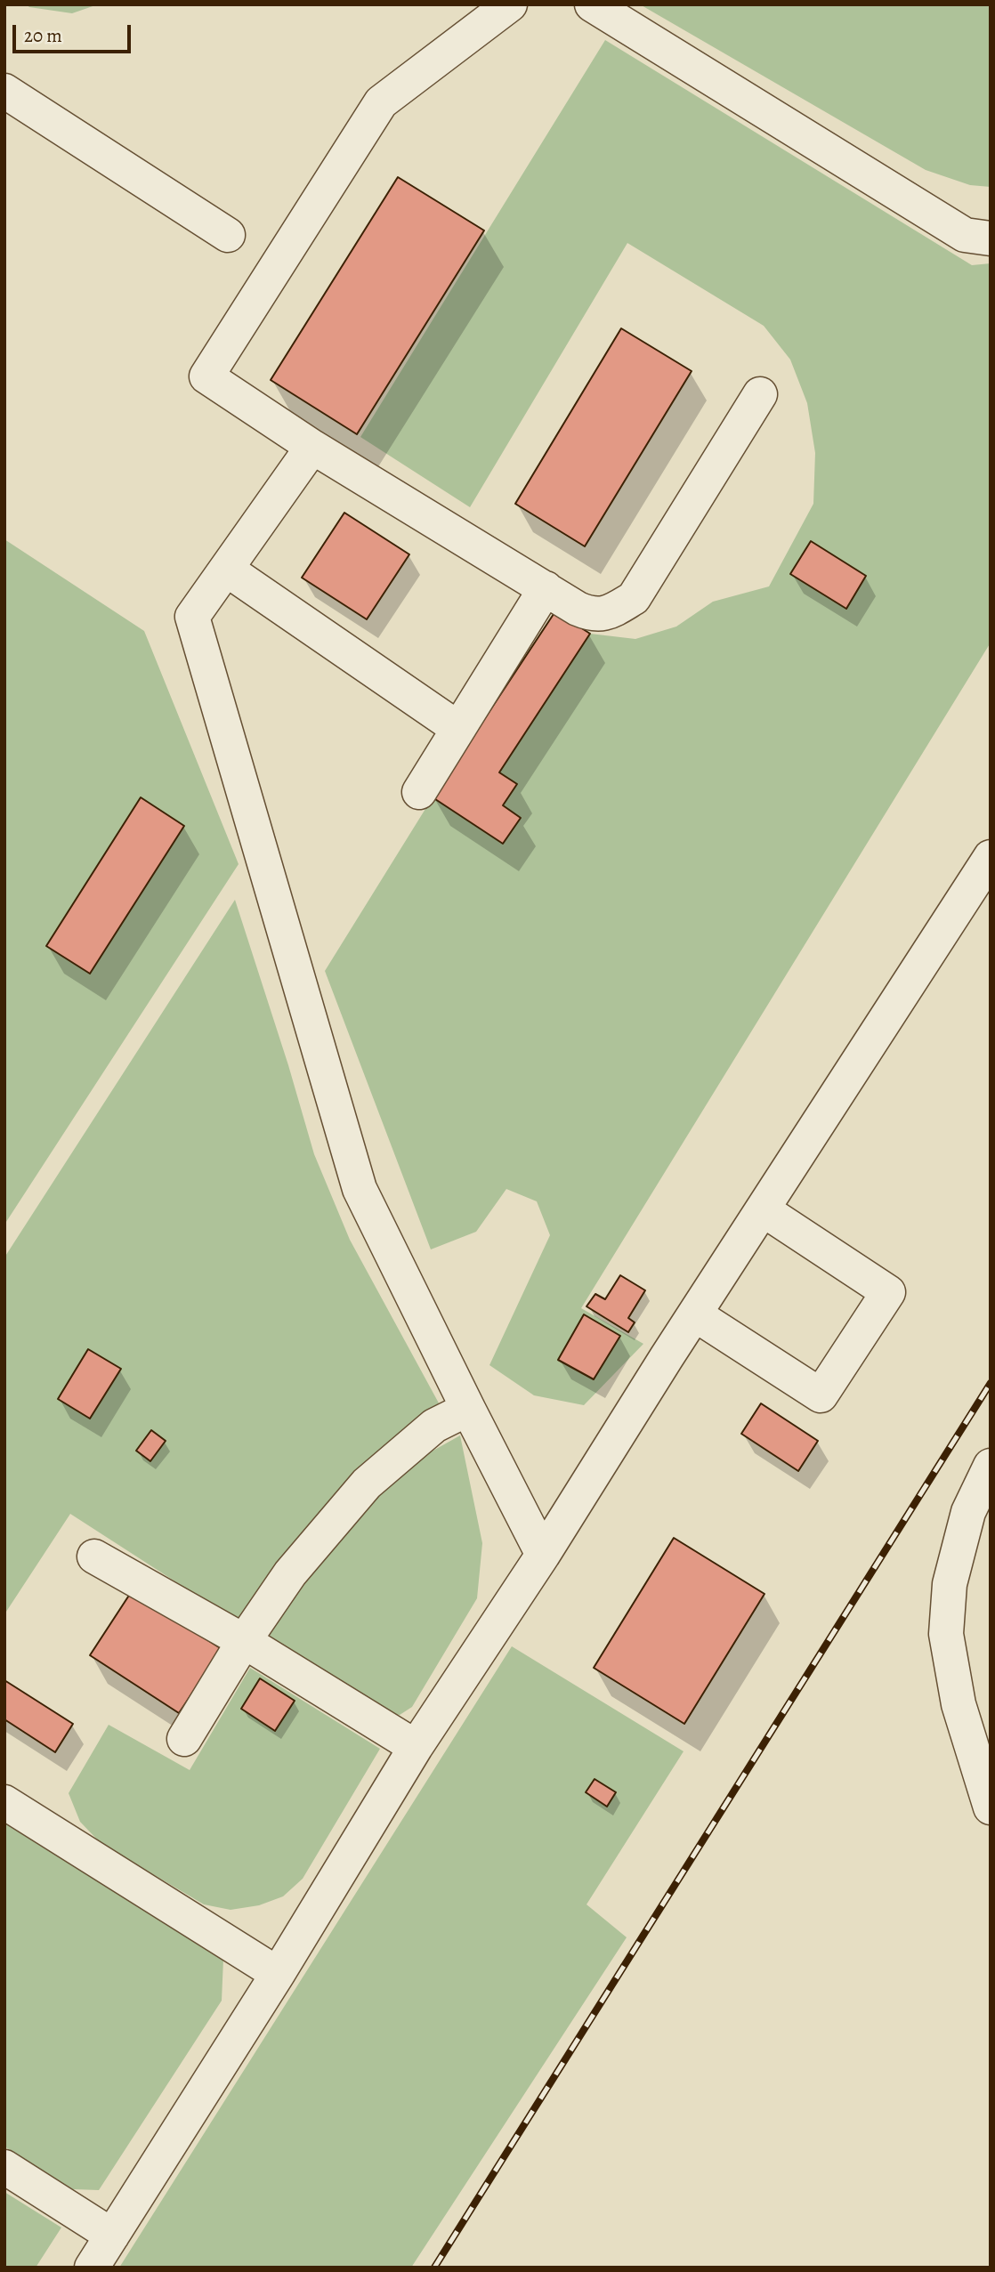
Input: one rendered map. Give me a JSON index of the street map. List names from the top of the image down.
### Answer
{
  "scale_bar": "20 m"
}
